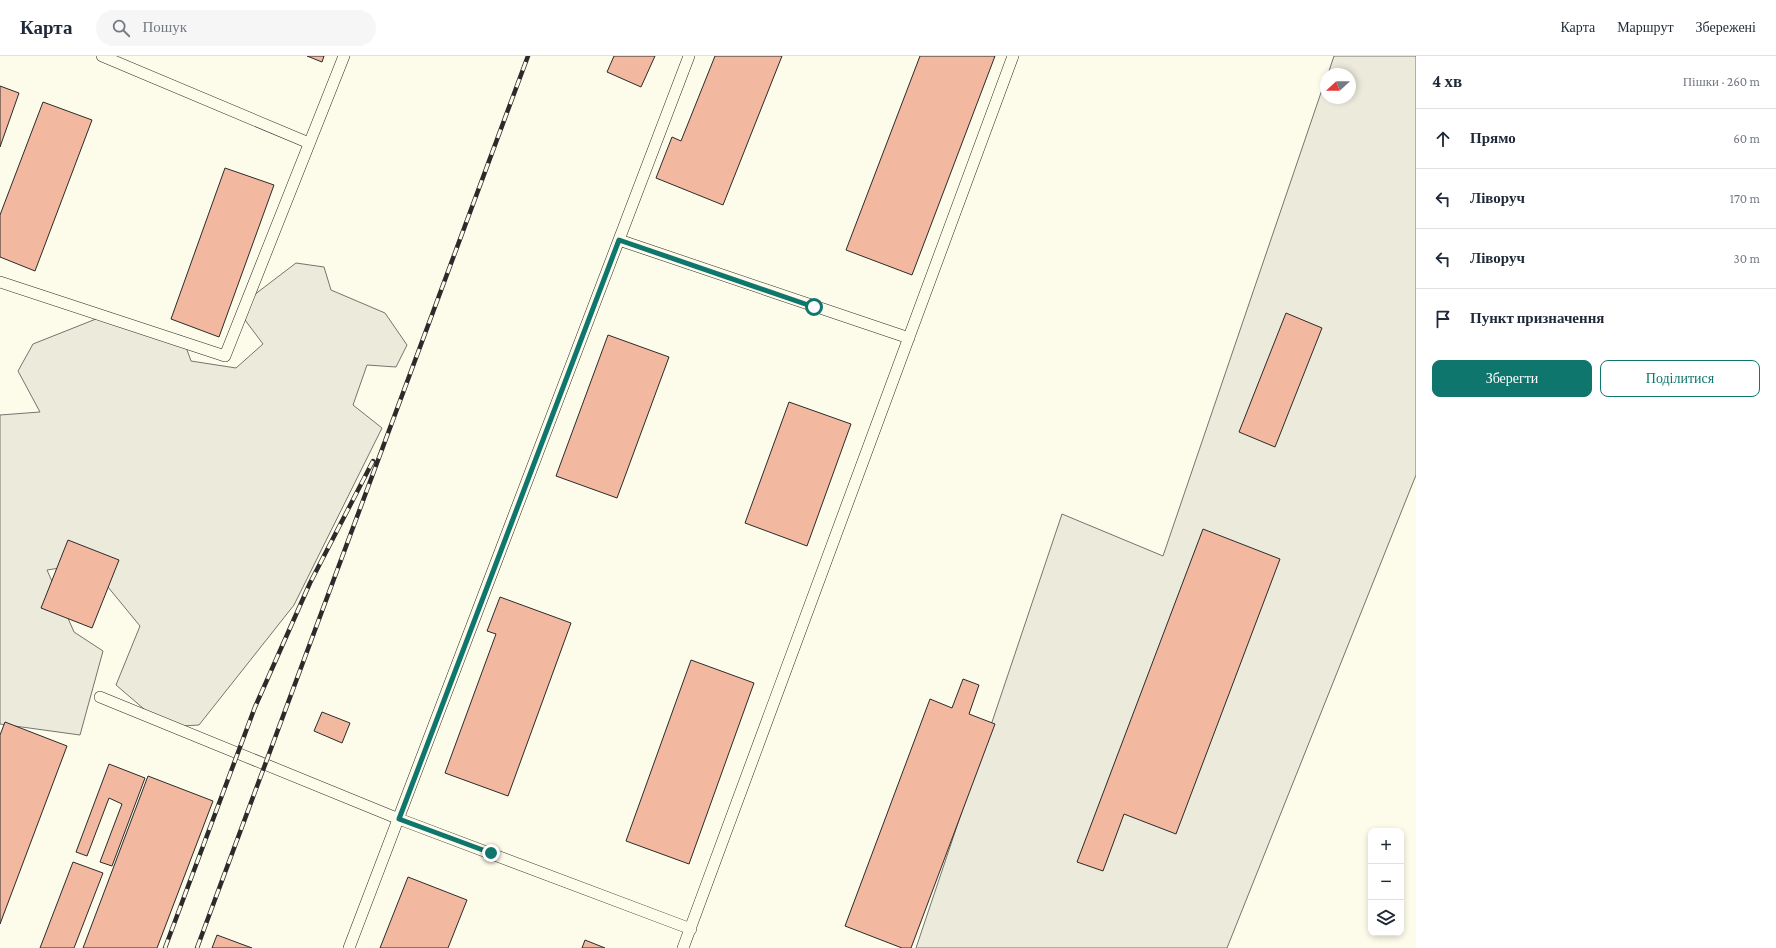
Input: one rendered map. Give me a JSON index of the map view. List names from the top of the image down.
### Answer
{
  "north": "left",
  "page": {
    "header": "Карта",
    "search": "Пошук",
    "nav": ["Карта", "Маршрут", "Збережені"],
    "heading": ["4 хв", "Пішки · 260 m"],
    "list": [
      ["Прямо", "60 m"],
      ["Ліворуч", "170 m"],
      ["Ліворуч", "30 m"],
      "Пункт призначення"
    ],
    "buttons": ["Зберегти", "Поділитися"],
    "map_buttons": ["+", "−"]
  }
}
